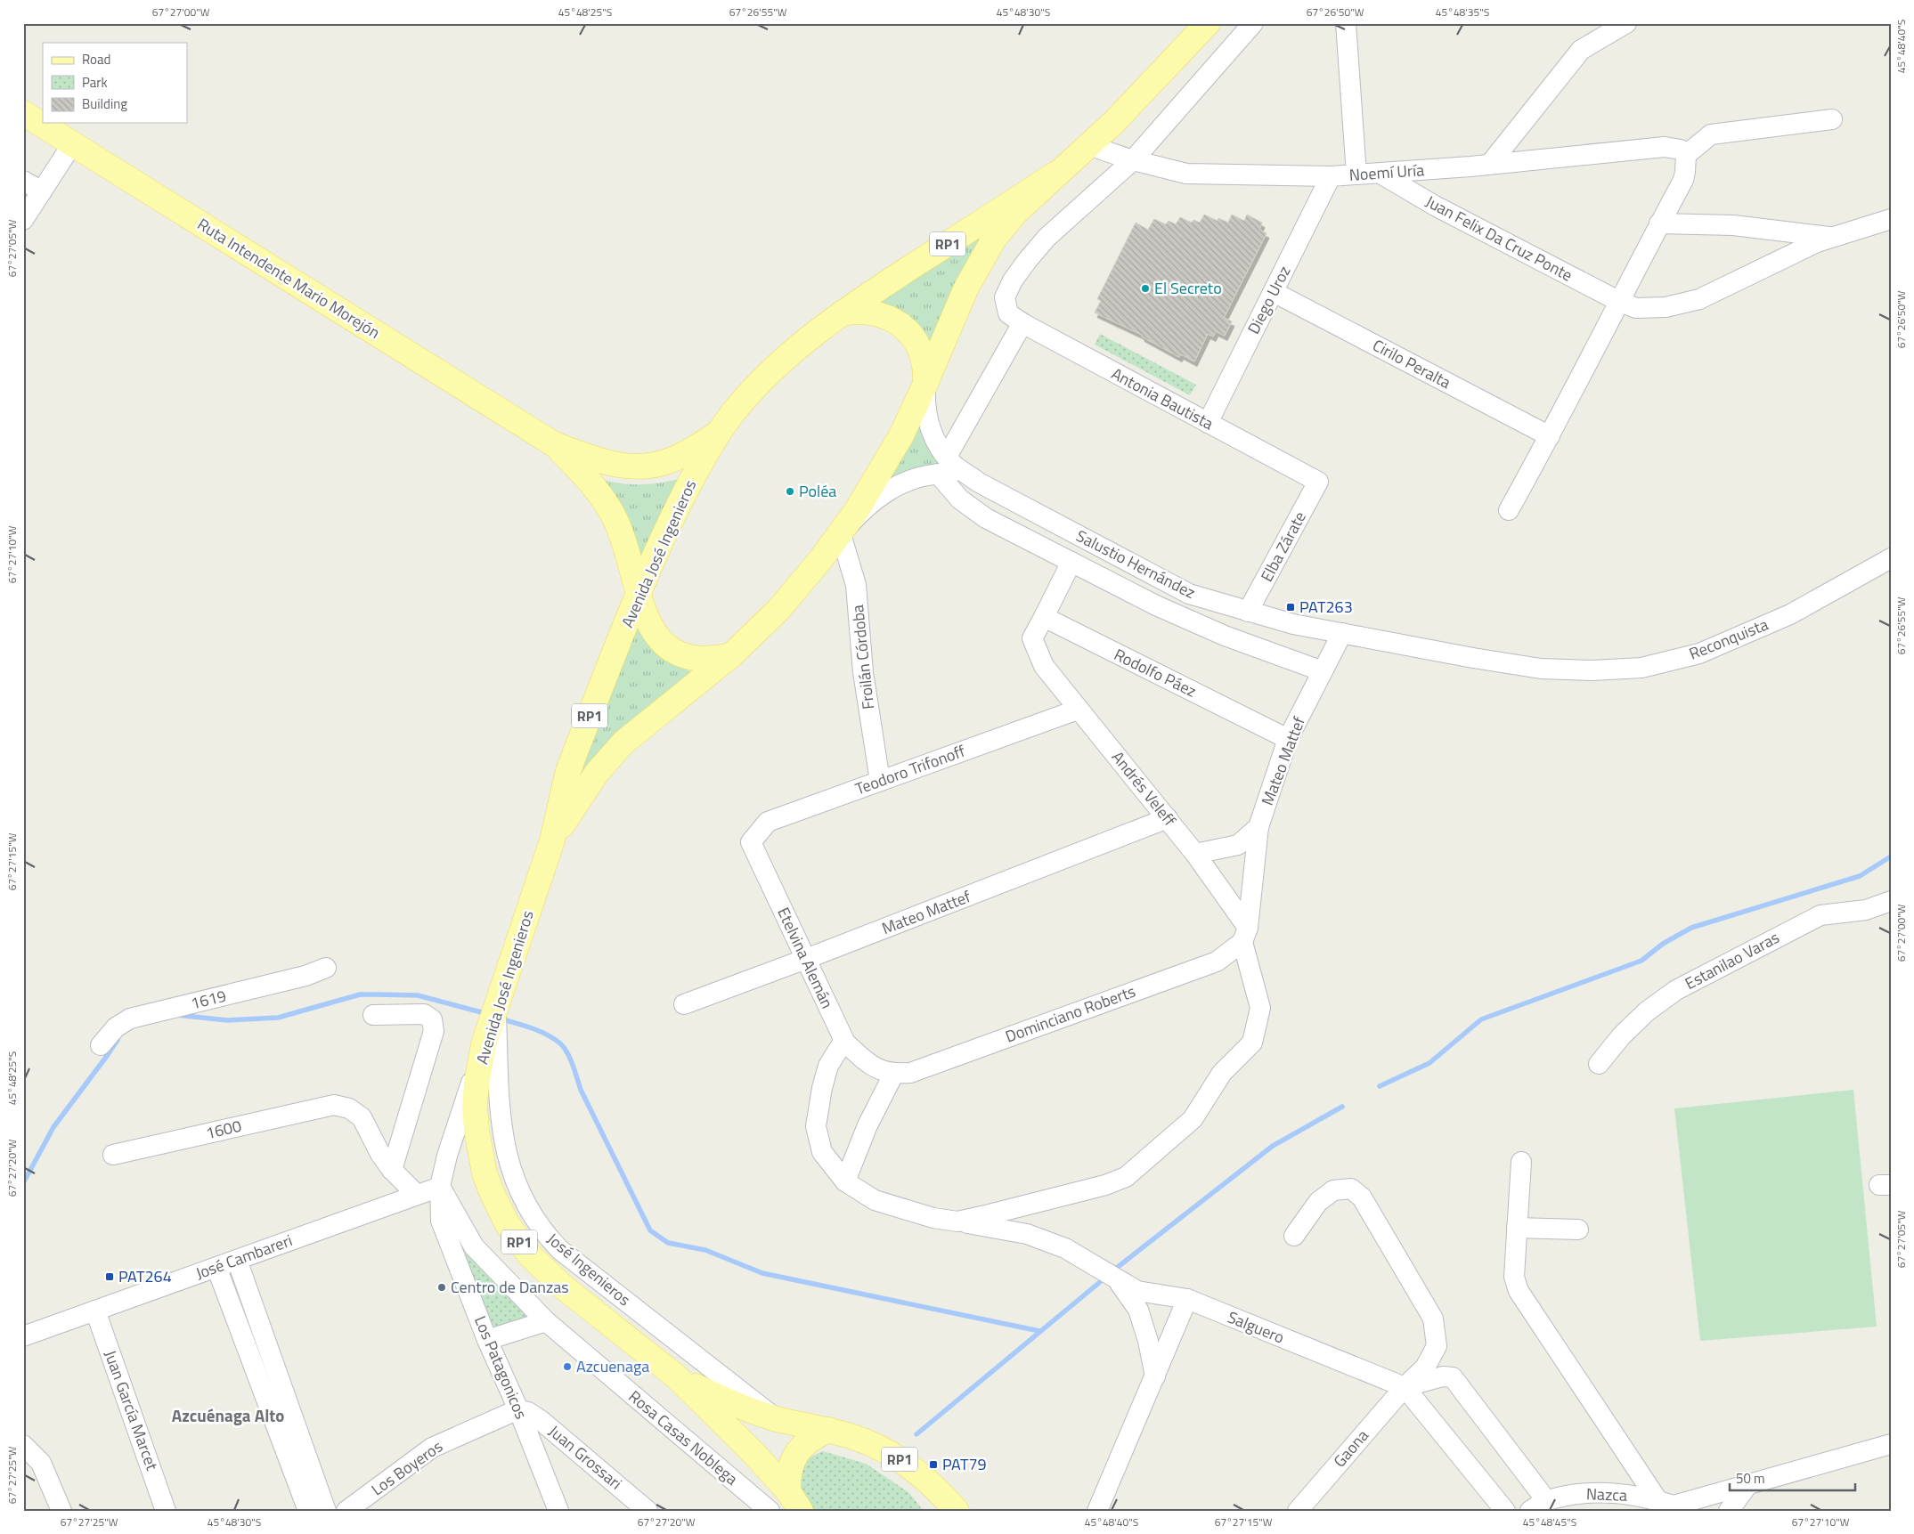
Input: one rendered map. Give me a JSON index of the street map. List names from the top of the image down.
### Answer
{
  "streets": {
    "main road": ["RP1", "Ruta Intendente Mario Morejón", "Avenida José Ingenieros"],
    "street": [
      "Noemí Uría",
      "Juan Felix Da Cruz Ponte",
      "Diego Uroz",
      "Cirilo Peralta",
      "Antonia Bautista",
      "Elba Zárate",
      "Salustio Hernández",
      "Reconquista",
      "Froilán Córdoba",
      "Rodolfo Páez",
      "Mateo Mattef",
      "Teodoro Trifonoff",
      "Andrés Veleff",
      "Etelvina Alemán",
      "Estanilao Varas",
      "1619",
      "Dominciano Roberts",
      "1600",
      "José Cambareri",
      "José Ingenieros",
      "Salguero",
      "Los Patagonicos",
      "Juan García Marcet",
      "Rosa Casas Noblega",
      "Gaona",
      "Juan Grossari",
      "Los Boyeros",
      "Nazca"
    ]
  },
  "crossings": [
    ["Noemí Uría", "Juan Felix Da Cruz Ponte"],
    ["Noemí Uría", "RP1"],
    ["Noemí Uría", "Diego Uroz"],
    ["RP1", "Avenida José Ingenieros"],
    ["Diego Uroz", "Cirilo Peralta"],
    ["Diego Uroz", "Antonia Bautista"],
    ["Antonia Bautista", "Elba Zárate"],
    ["Elba Zárate", "Salustio Hernández"],
    ["Avenida José Ingenieros", "Salustio Hernández"],
    ["Avenida José Ingenieros", "Froilán Córdoba"],
    ["Avenida José Ingenieros", "José Ingenieros"],
    ["Avenida José Ingenieros", "Los Patagonicos"],
    ["Salustio Hernández", "Reconquista"],
    ["Salustio Hernández", "Froilán Córdoba"],
    ["Salustio Hernández", "Mateo Mattef"],
    ["Froilán Córdoba", "Teodoro Trifonoff"],
    ["Rodolfo Páez", "Mateo Mattef"],
    ["Rodolfo Páez", "Andrés Veleff"],
    ["Mateo Mattef", "Andrés Veleff"],
    ["Mateo Mattef", "Etelvina Alemán"],
    ["Mateo Mattef", "Dominciano Roberts"],
    ["Teodoro Trifonoff", "Andrés Veleff"],
    ["Teodoro Trifonoff", "Etelvina Alemán"],
    ["Andrés Veleff", "Dominciano Roberts"],
    ["Etelvina Alemán", "Dominciano Roberts"],
    ["Etelvina Alemán", "Salguero"],
    ["José Cambareri", "Los Patagonicos"],
    ["José Cambareri", "Juan García Marcet"],
    ["José Cambareri", "Rosa Casas Noblega"],
    ["Salguero", "Gaona"],
    ["Los Patagonicos", "Rosa Casas Noblega"],
    ["Los Patagonicos", "Juan Grossari"],
    ["Los Patagonicos", "Los Boyeros"],
    ["Juan Grossari", "Los Boyeros"]
  ],
  "districts": ["Azcuénaga Alto"],
  "places": {
    "other": [
      "El Secreto",
      "Poléa",
      "Centro de Danzas",
      "Azcuenaga"
    ],
    "transit": ["PAT263", "PAT264", "PAT79"]
  },
  "legend": ["Road", "Park", "Building"],
  "scale_bar": "50 m",
  "coordinates": [
    "67°27'00\"W",
    "45°48'25\"S",
    "67°26'55\"W",
    "45°48'30\"S",
    "67°26'50\"W",
    "45°48'35\"S",
    "45°48'40\"S",
    "67°27'05\"W",
    "67°27'10\"W",
    "67°27'15\"W",
    "67°27'20\"W",
    "67°27'25\"W",
    "45°48'45\"S"
  ]
}
